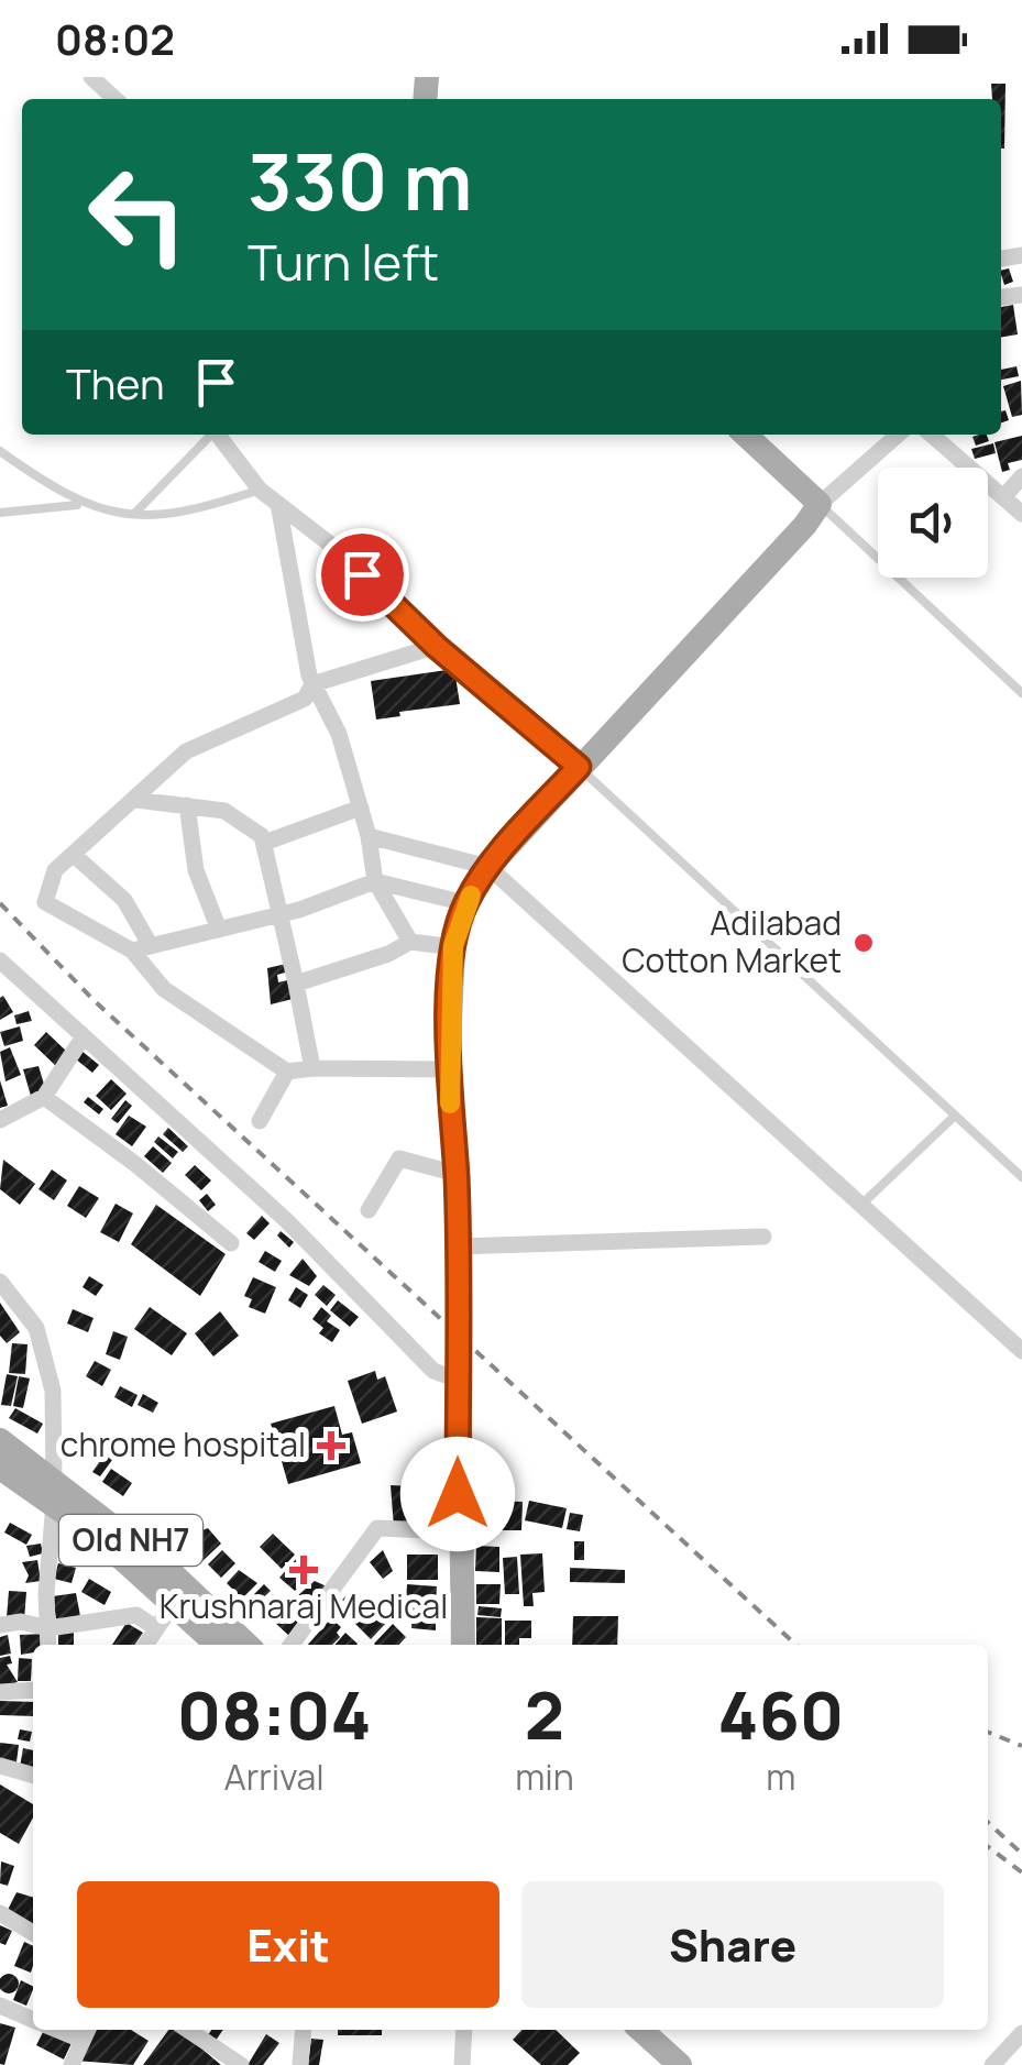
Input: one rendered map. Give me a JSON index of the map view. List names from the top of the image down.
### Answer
{
  "streets": {
    "main road": ["Old NH7"]
  },
  "places": {
    "other": ["Adilabad Cotton Market"],
    "health": ["chrome hospital", "Krushnaraj Medical"]
  },
  "page": {
    "status": "08:02",
    "turn": ["330 m", "Turn left"],
    "then": "Then",
    "eta": [
      "08:04",
      "Arrival",
      "2",
      "min",
      "460",
      "m"
    ],
    "buttons": ["Exit", "Share"]
  }
}
